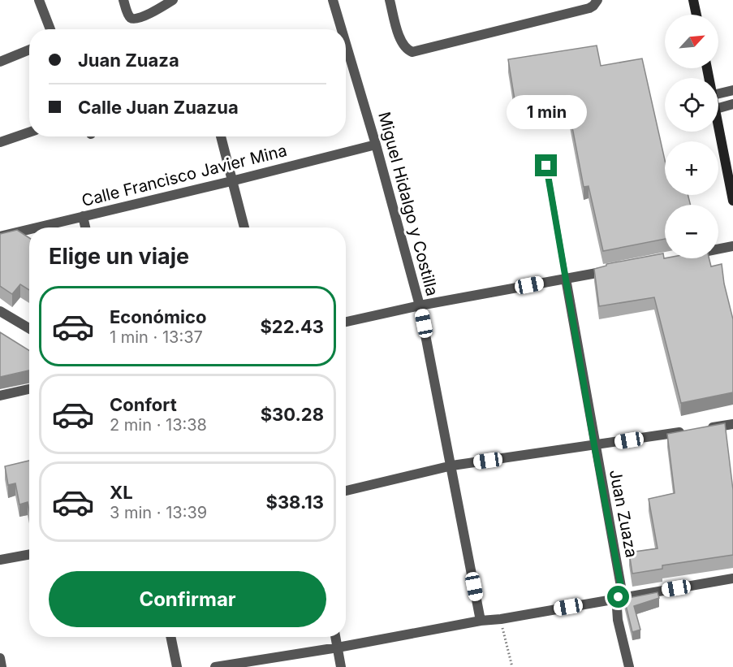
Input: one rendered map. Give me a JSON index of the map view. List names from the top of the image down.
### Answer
{
  "streets": {
    "street": ["Calle Francisco Javier Mina", "Miguel Hidalgo y Costilla", "Juan Zuaza"]
  },
  "crossings": [
    ["Calle Francisco Javier Mina", "Miguel Hidalgo y Costilla"]
  ],
  "north": "top right",
  "page": {
    "map_buttons": ["+", "−"],
    "banner": ["Juan Zuaza", "Calle Juan Zuazua"],
    "bubble": "1 min",
    "heading": "Elige un viaje",
    "list": [
      {
        "name": "Económico",
        "note": "1 min · 13:37",
        "value": "$22.43"
      },
      {
        "name": "Confort",
        "note": "2 min · 13:38",
        "value": "$30.28"
      },
      {
        "name": "XL",
        "note": "3 min · 13:39",
        "value": "$38.13"
      }
    ],
    "buttons": "Confirmar"
  }
}
